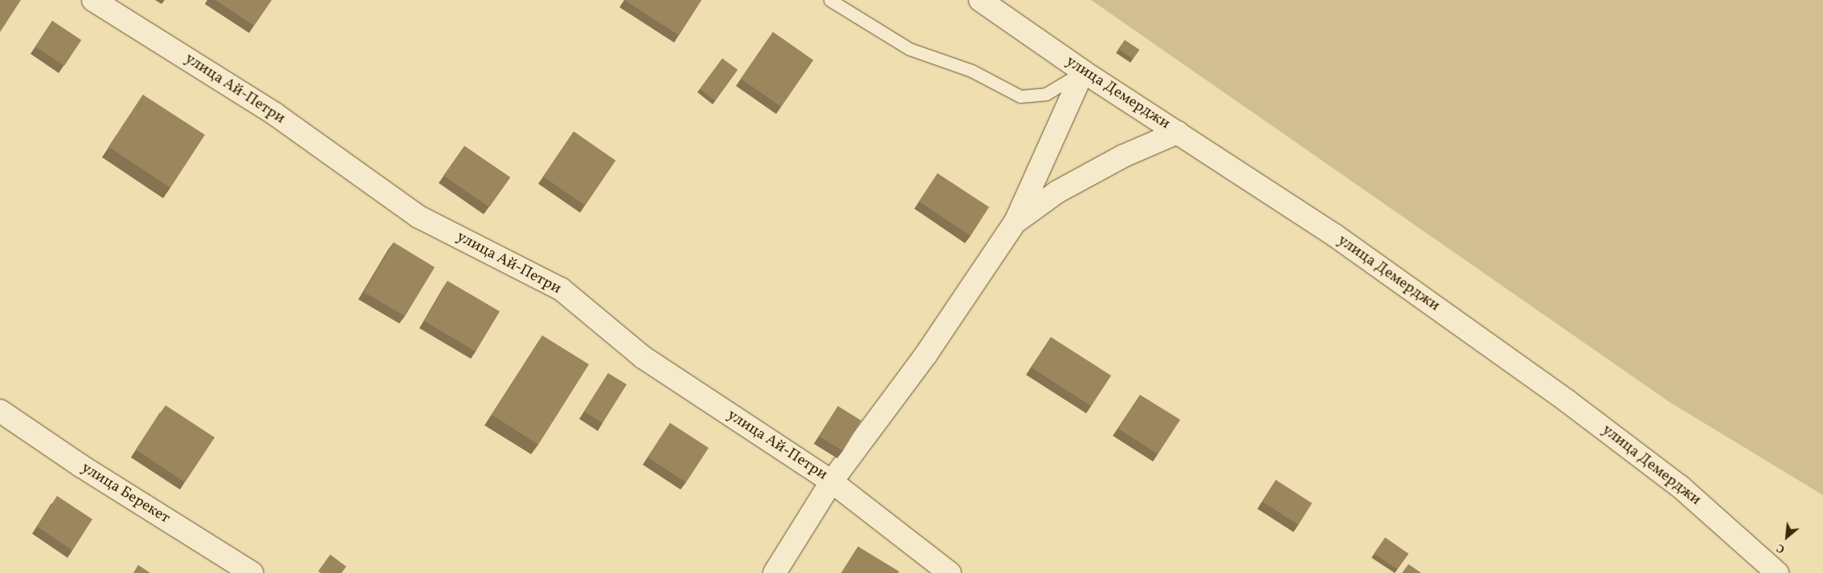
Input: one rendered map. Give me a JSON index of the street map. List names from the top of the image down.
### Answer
{
  "streets": {
    "street": ["улица Ай-Петри", "улица Демерджи", "улица Берекет"]
  },
  "north": "bottom left"
}
